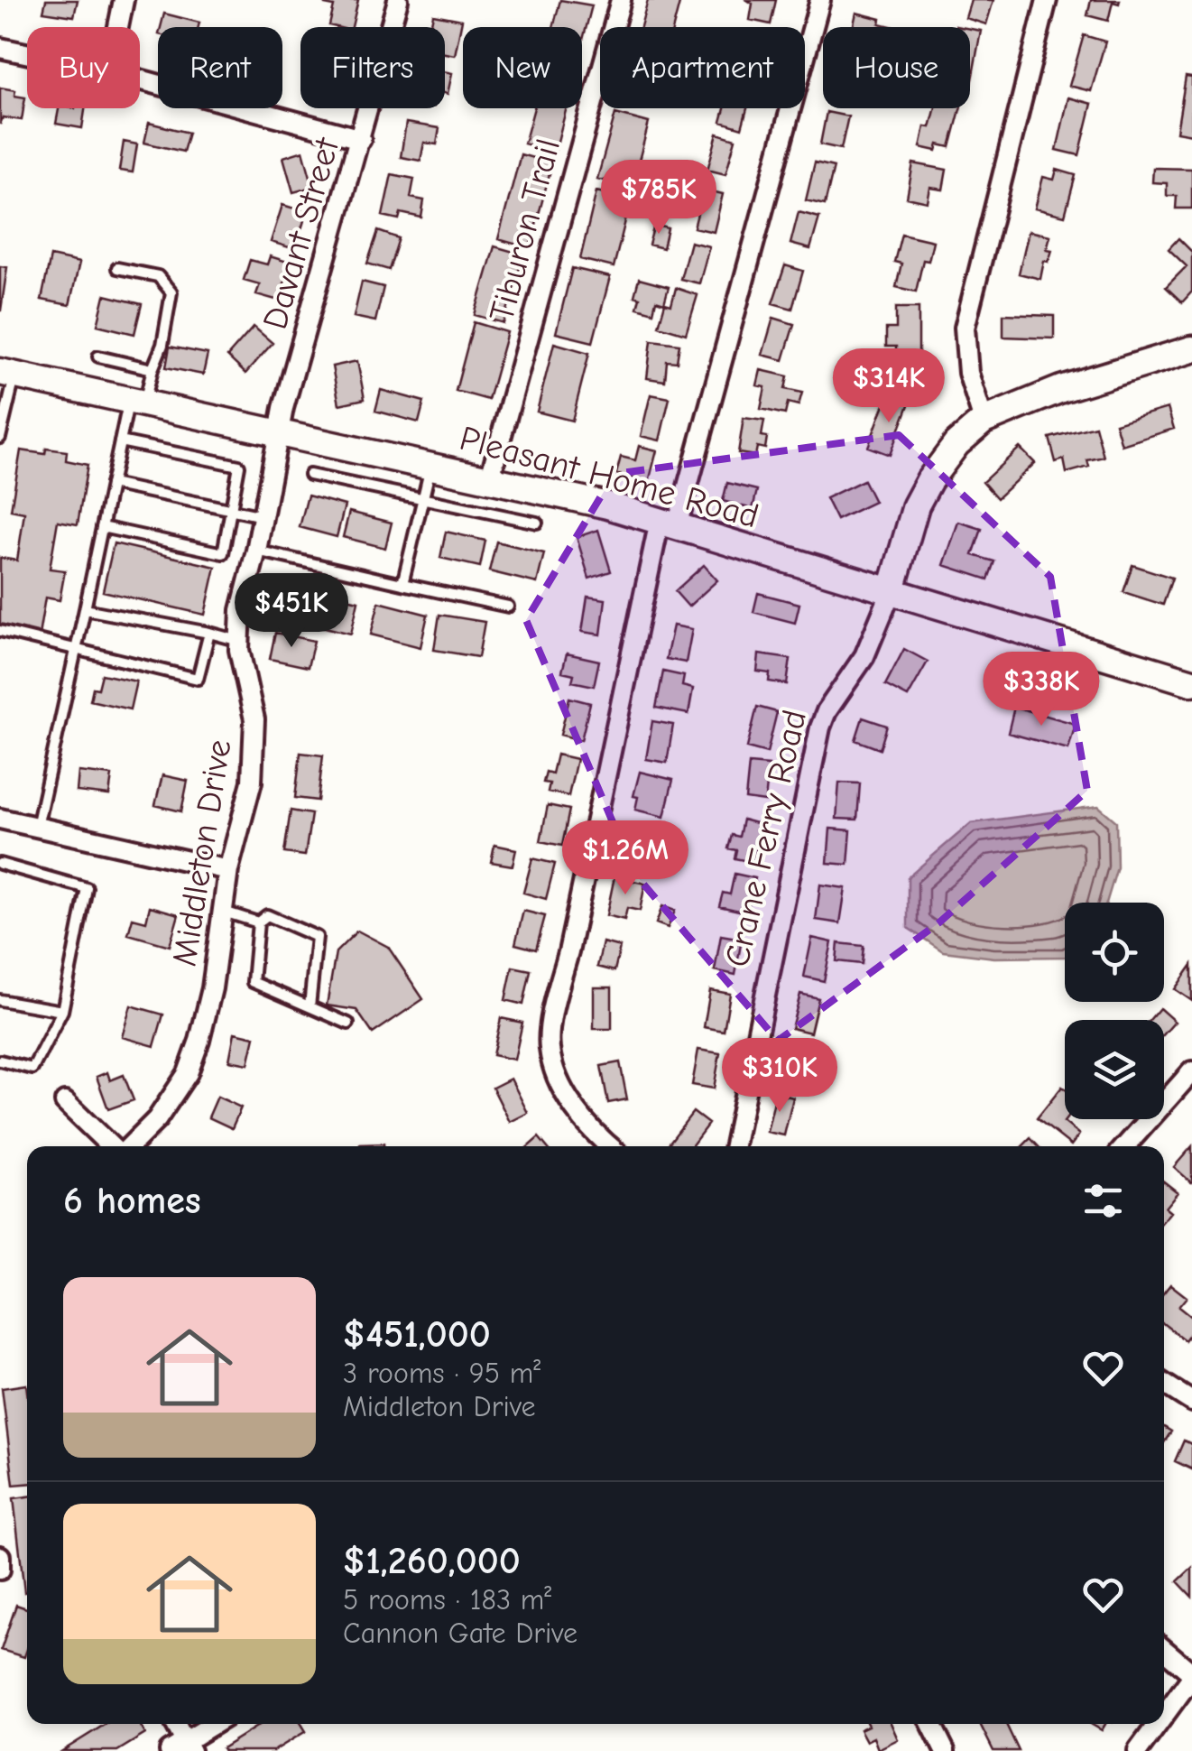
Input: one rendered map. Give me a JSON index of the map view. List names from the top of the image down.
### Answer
{
  "streets": {
    "main road": ["Pleasant Home Road", "Crane Ferry Road"],
    "street": ["Tiburon Trail", "Davant Street", "Middleton Drive"]
  },
  "crossings": [
    ["Tiburon Trail", "Pleasant Home Road"],
    ["Davant Street", "Pleasant Home Road"],
    ["Davant Street", "Middleton Drive"],
    ["Pleasant Home Road", "Crane Ferry Road"],
    ["Pleasant Home Road", "Middleton Drive"]
  ],
  "page": {
    "chip": [
      "Buy",
      "Rent",
      "Filters",
      "New",
      "Apartment",
      "House"
    ],
    "price": [
      "$785K",
      "$314K",
      "$451K",
      "$338K",
      "$1.26M",
      "$310K"
    ],
    "heading": "6 homes",
    "list": [
      {
        "name": "$451,000",
        "note": "3 rooms · 95 m² · Middleton Drive"
      },
      {
        "name": "$1,260,000",
        "note": "5 rooms · 183 m² · Cannon Gate Drive"
      }
    ]
  }
}
